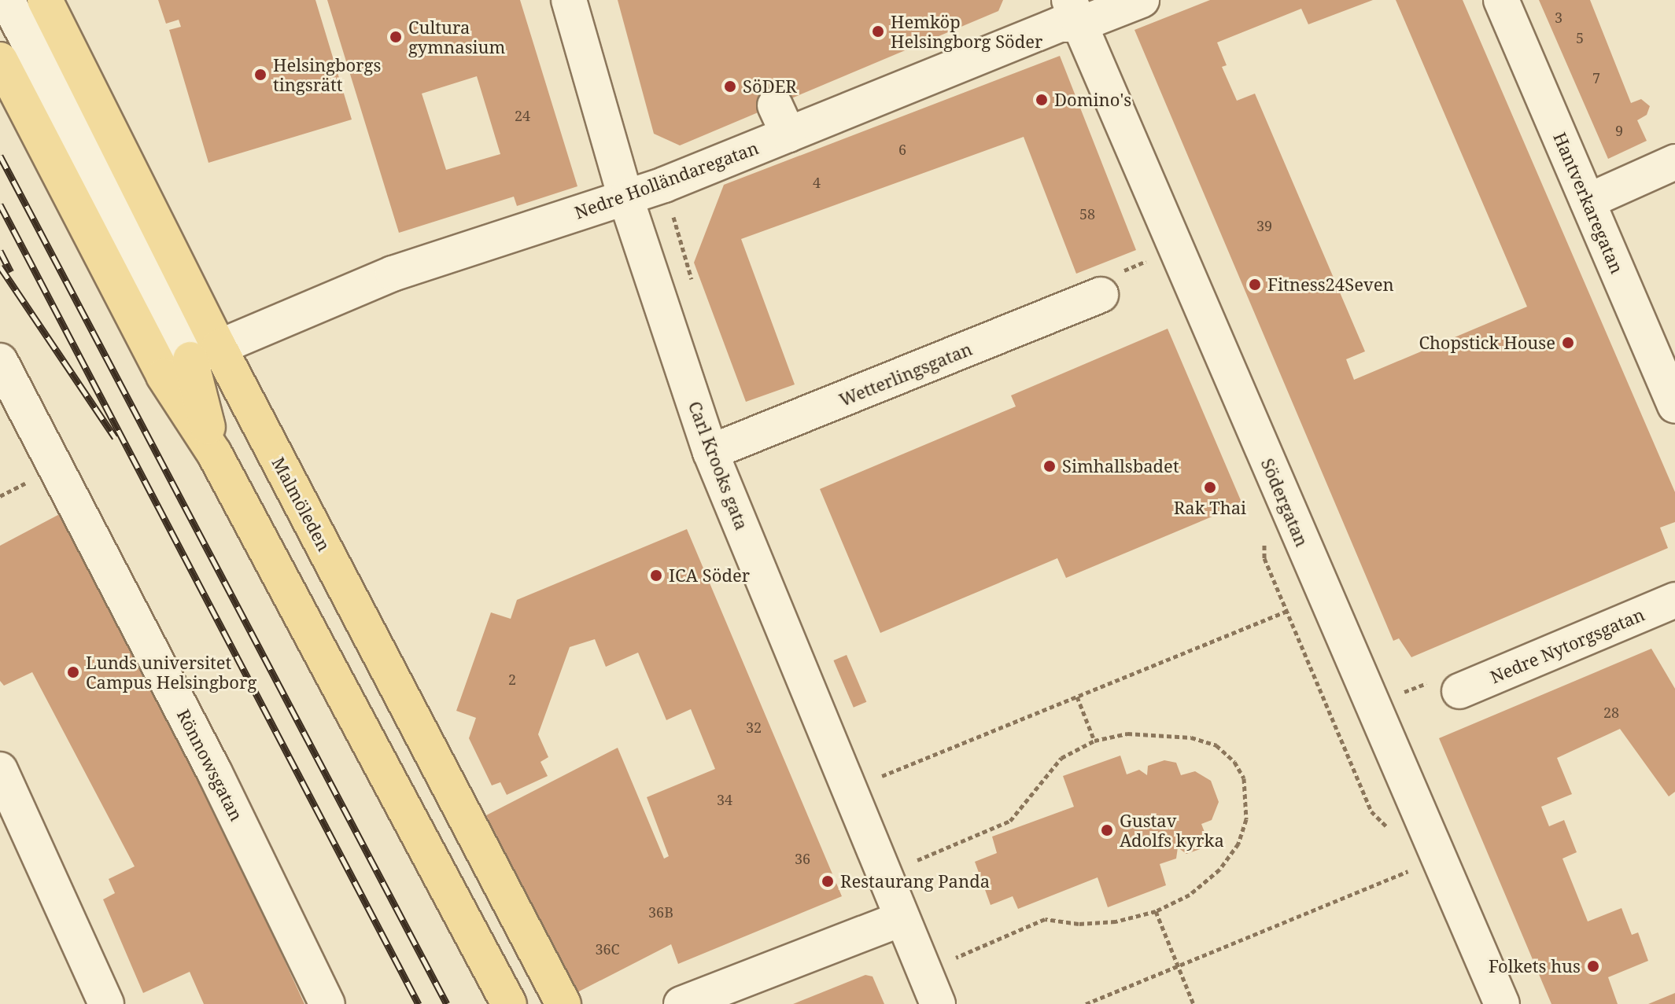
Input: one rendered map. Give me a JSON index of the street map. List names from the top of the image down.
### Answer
{
  "streets": {
    "main road": ["Malmöleden"],
    "street": [
      "Nedre Holländaregatan",
      "Hantverkaregatan",
      "Wetterlingsgatan",
      "Carl Krooks gata",
      "Södergatan",
      "Nedre Nytorgsgatan",
      "Rönnowsgatan"
    ]
  },
  "crossings": [
    ["Nedre Holländaregatan", "Carl Krooks gata"],
    ["Nedre Holländaregatan", "Södergatan"],
    ["Nedre Holländaregatan", "Malmöleden"],
    ["Wetterlingsgatan", "Carl Krooks gata"]
  ],
  "places": [
    "Hemköp Helsingborg Söder",
    "Cultura gymnasium",
    "Helsingborgs tingsrätt",
    "SöDER",
    "Domino's",
    "Fitness24Seven",
    "Chopstick House",
    "Simhallsbadet",
    "Rak Thai",
    "ICA Söder",
    "Lunds universitet Campus Helsingborg",
    "Gustav Adolfs kyrka",
    "Restaurang Panda",
    "Folkets hus"
  ],
  "house_numbers": [
    "3",
    "5",
    "7",
    "24",
    "9",
    "6",
    "4",
    "58",
    "39",
    "2",
    "28",
    "32",
    "34",
    "36",
    "36B",
    "36C"
  ]
}
